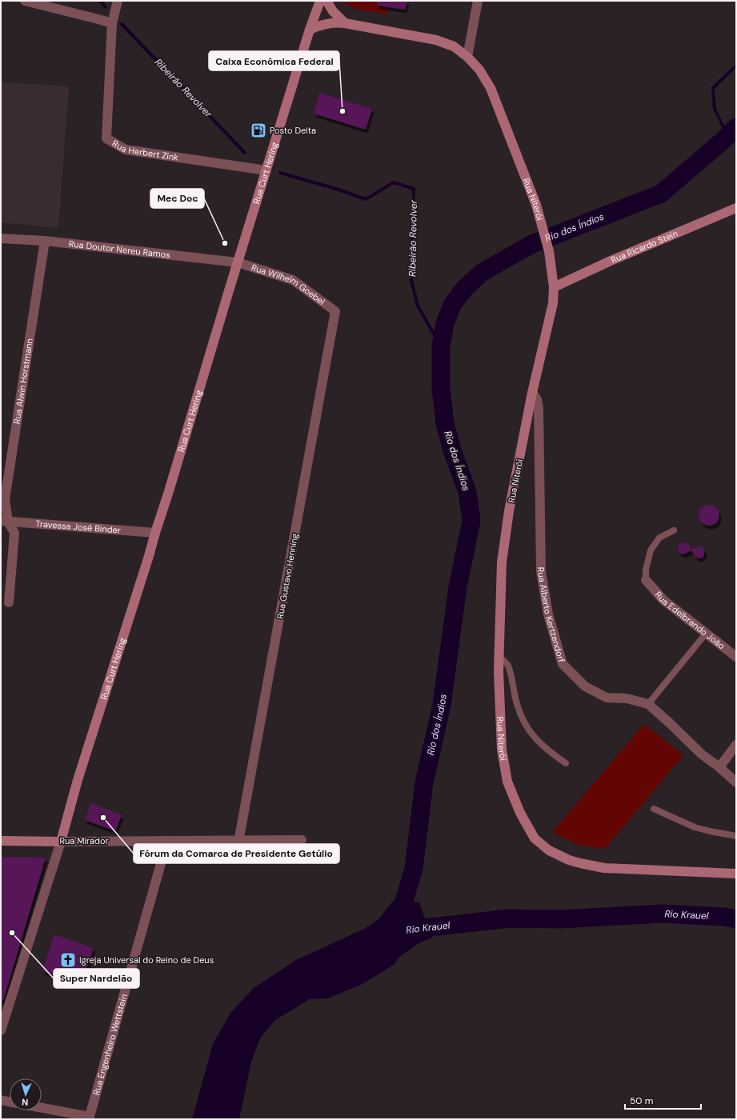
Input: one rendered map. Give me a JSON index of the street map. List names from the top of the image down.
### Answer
{
  "streets": {
    "main road": [
      "Rua Curt Hering",
      "Rua Niterói",
      "Rua Ricardo Stein",
      "Rua Mirador"
    ],
    "street": [
      "Rua Herbert Zink",
      "Rua Doutor Nereu Ramos",
      "Rua Wilhelm Goebel",
      "Rua Alwin Horstmann",
      "Travessa José Binder",
      "Rua Gustavo Henning",
      "Rua Alberto Kertzendorf",
      "Rua Edelbrando João",
      "Rua Engenheiro Wettstein"
    ]
  },
  "crossings": [
    ["Rua Herbert Zink", "Rua Curt Hering"],
    ["Rua Curt Hering", "Rua Niterói"],
    ["Rua Curt Hering", "Rua Doutor Nereu Ramos"],
    ["Rua Curt Hering", "Rua Wilhelm Goebel"],
    ["Rua Curt Hering", "Travessa José Binder"],
    ["Rua Curt Hering", "Rua Mirador"],
    ["Rua Niterói", "Rua Ricardo Stein"],
    ["Rua Niterói", "Rua Alberto Kertzendorf"],
    ["Rua Doutor Nereu Ramos", "Rua Wilhelm Goebel"],
    ["Rua Doutor Nereu Ramos", "Rua Alwin Horstmann"],
    ["Rua Wilhelm Goebel", "Rua Gustavo Henning"],
    ["Rua Alwin Horstmann", "Travessa José Binder"],
    ["Rua Gustavo Henning", "Rua Mirador"],
    ["Rua Mirador", "Rua Engenheiro Wettstein"]
  ],
  "water": ["Ribeirão Revolver", "Rio dos Índios", "Rio Krauel"],
  "places": {
    "other": [
      "Caixa Econômica Federal",
      "Mec Doc",
      "Fórum da Comarca de Presidente Getúlio",
      "Super Nardelão"
    ],
    "fuel station": ["Posto Delta"],
    "church": ["Igreja Universal do Reino de Deus"]
  },
  "scale_bar": "50 m",
  "north": "bottom"
}
